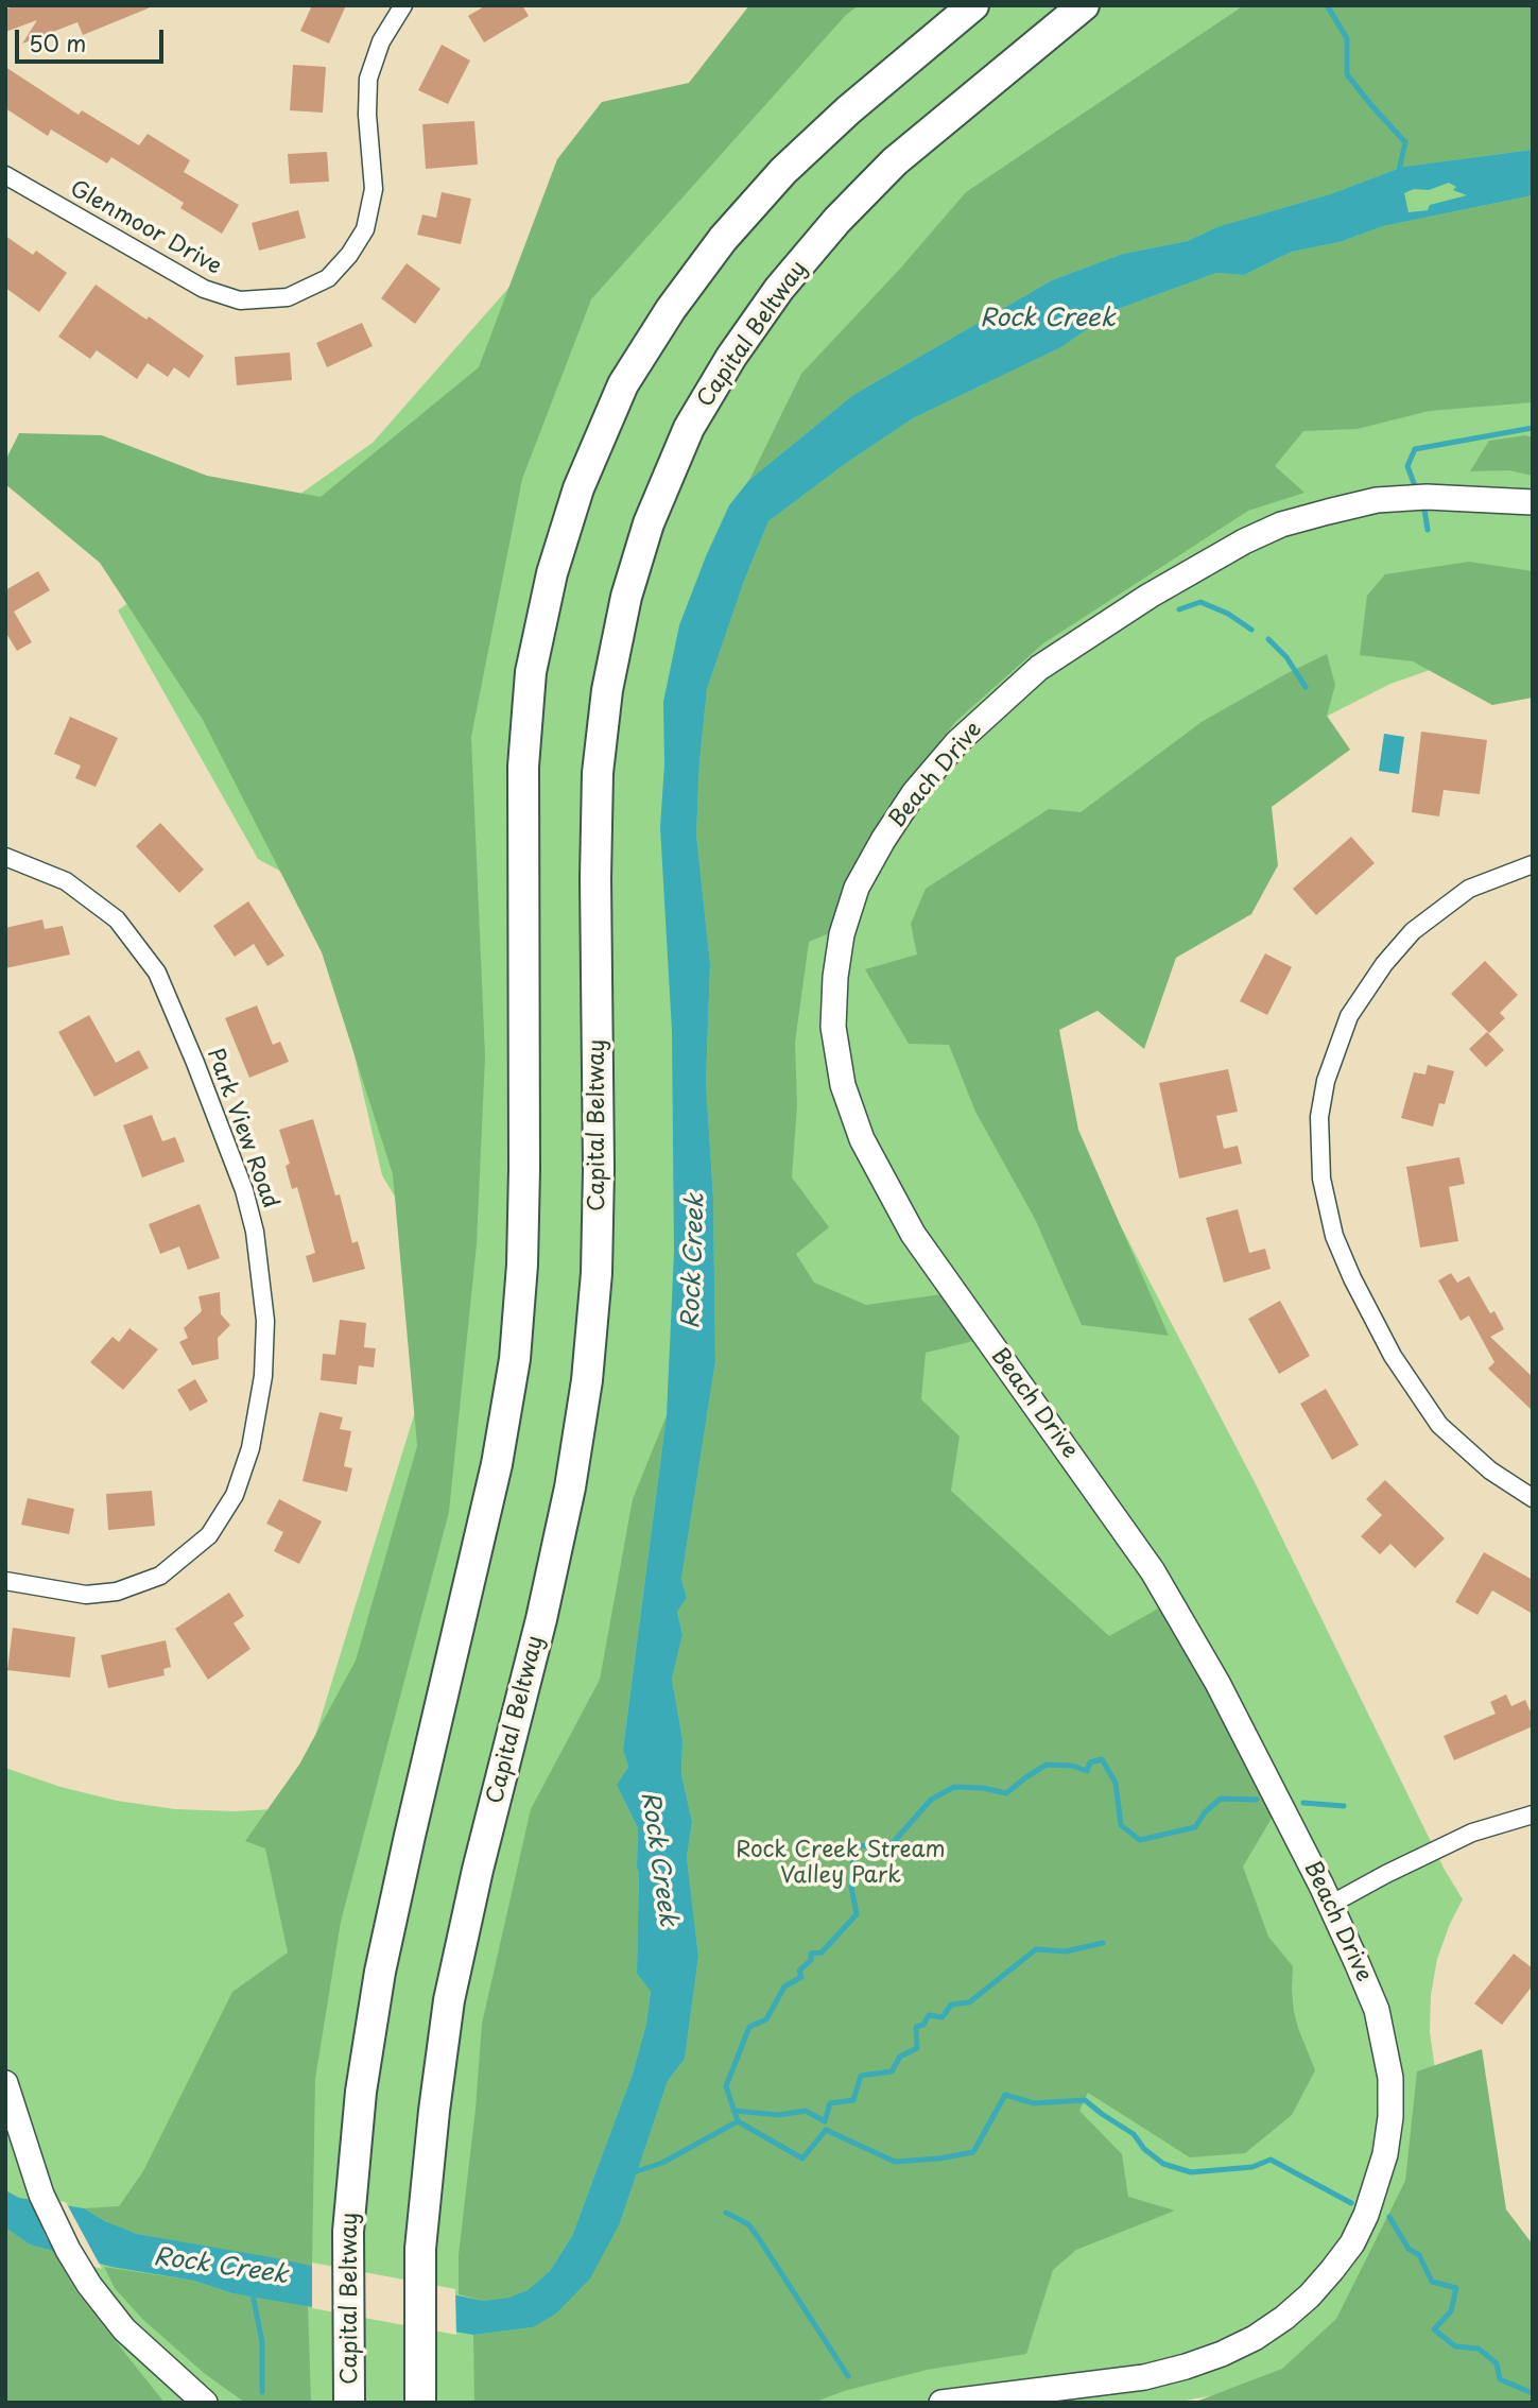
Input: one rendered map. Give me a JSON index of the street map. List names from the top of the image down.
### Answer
{
  "streets": {
    "highway": ["Capital Beltway"],
    "street": ["Glenmoor Drive", "Beach Drive", "Park View Road"]
  },
  "water": ["Rock Creek"],
  "parks": ["Rock Creek Stream Valley Park"],
  "scale_bar": "50 m"
}
